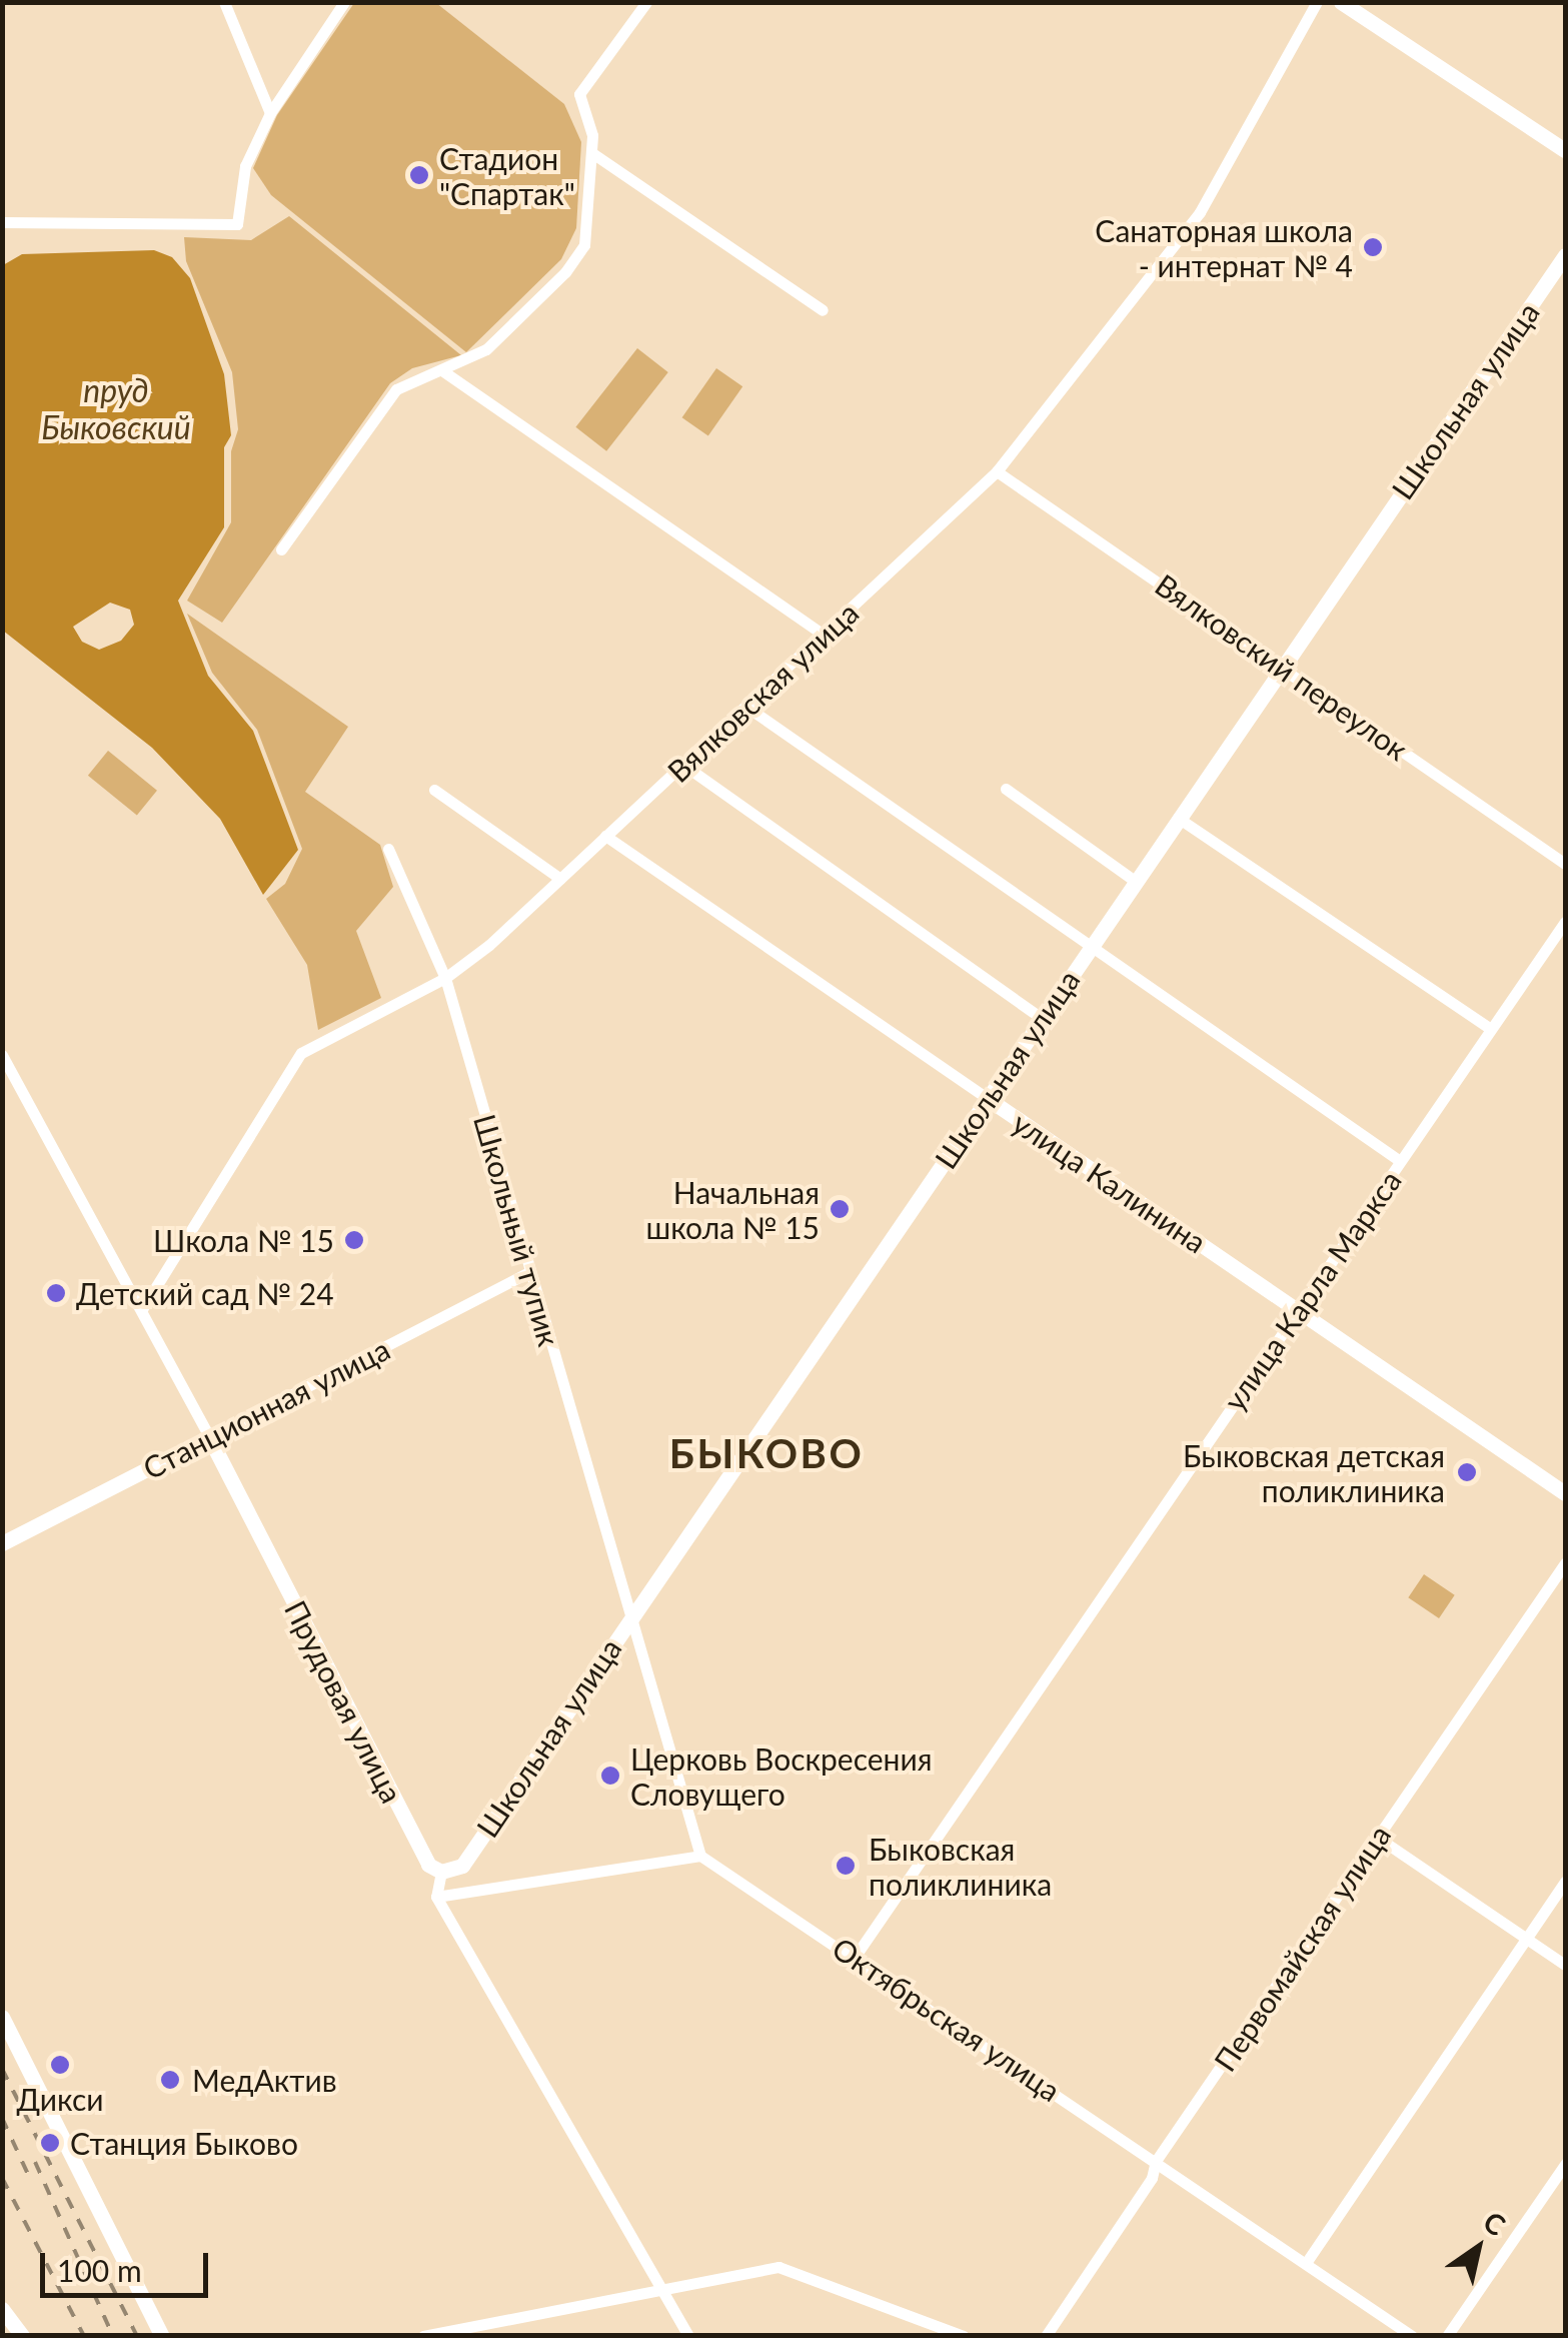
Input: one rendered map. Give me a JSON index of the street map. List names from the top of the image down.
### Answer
{
  "streets": {
    "main road": [
      "Школьная улица",
      "улица Калинина",
      "Станционная улица",
      "Прудовая улица"
    ],
    "street": [
      "Вялковский переулок",
      "Вялковская улица",
      "Школьный тупик",
      "улица Карла Маркса",
      "Первомайская улица",
      "Октябрьская улица"
    ]
  },
  "crossings": [
    ["Школьная улица", "Вялковский переулок"],
    ["Школьная улица", "улица Калинина"],
    ["Школьная улица", "Школьный тупик"],
    ["Школьная улица", "Прудовая улица"],
    ["Вялковский переулок", "Вялковская улица"],
    ["Вялковская улица", "улица Калинина"],
    ["Вялковская улица", "Школьный тупик"],
    ["Вялковская улица", "Прудовая улица"],
    ["улица Калинина", "улица Карла Маркса"],
    ["Школьный тупик", "Станционная улица"],
    ["Школьный тупик", "Октябрьская улица"],
    ["улица Карла Маркса", "Октябрьская улица"],
    ["Станционная улица", "Прудовая улица"],
    ["Первомайская улица", "Октябрьская улица"]
  ],
  "districts": ["БЫКОВО"],
  "water": ["пруд Быковский"],
  "places": [
    "Стадион \"Спартак\"",
    "Санаторная школа - интернат № 4",
    "Начальная школа № 15",
    "Школа № 15",
    "Детский сад № 24",
    "Быковская детская поликлиника",
    "Церковь Воскресения Словущего",
    "Быковская поликлиника",
    "Дикси",
    "МедАктив",
    "Станция Быково"
  ],
  "scale_bar": "100 m",
  "north": "top right"
}
